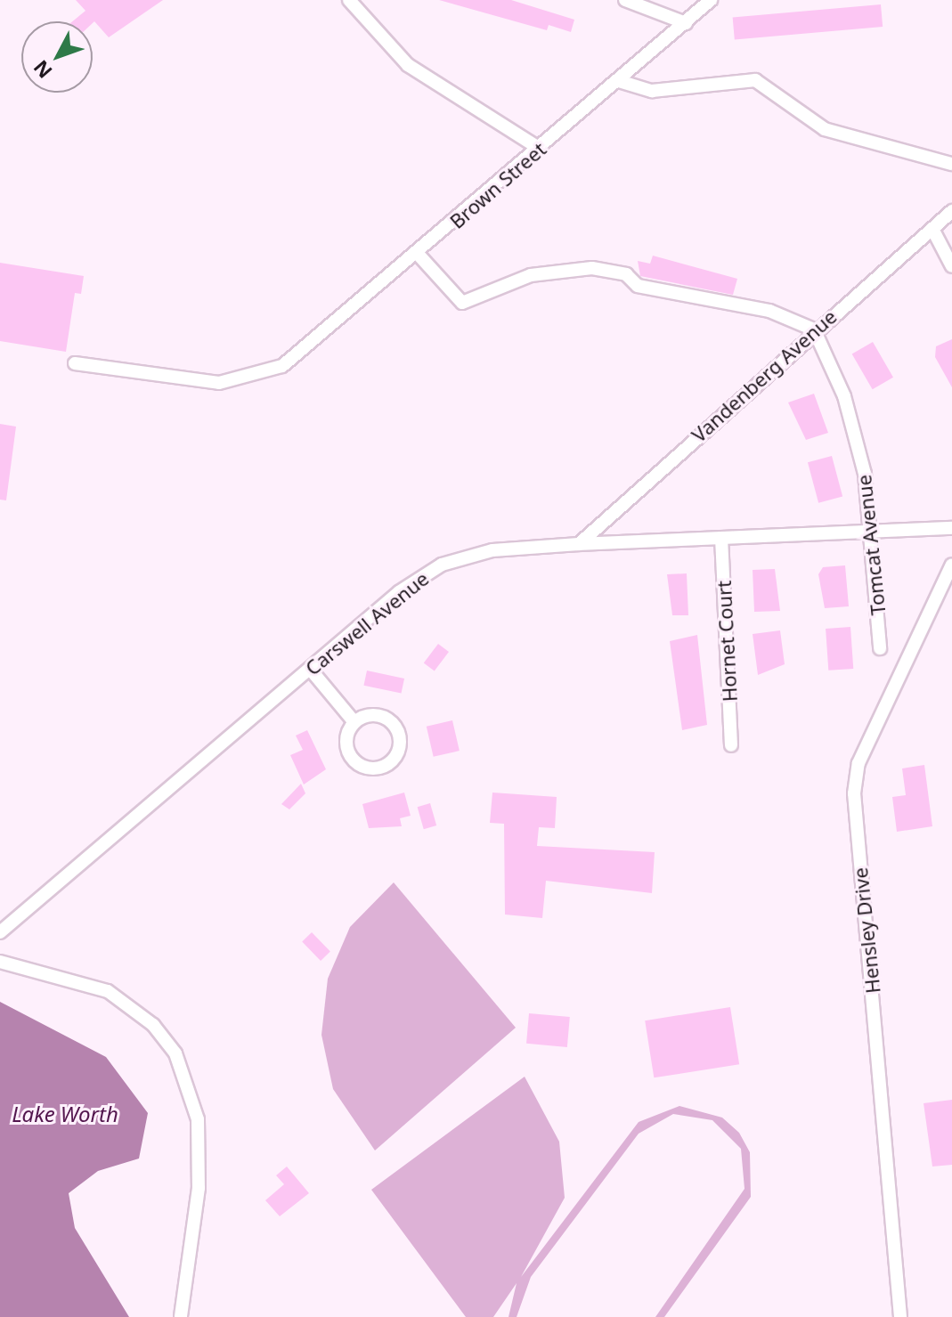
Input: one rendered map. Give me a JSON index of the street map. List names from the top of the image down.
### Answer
{
  "streets": {
    "street": [
      "Brown Street",
      "Vandenberg Avenue",
      "Tomcat Avenue",
      "Carswell Avenue",
      "Hornet Court",
      "Hensley Drive"
    ]
  },
  "crossings": [
    ["Vandenberg Avenue", "Tomcat Avenue"],
    ["Vandenberg Avenue", "Carswell Avenue"],
    ["Tomcat Avenue", "Carswell Avenue"],
    ["Carswell Avenue", "Hornet Court"]
  ],
  "water": ["Lake Worth"],
  "north": "bottom left"
}
